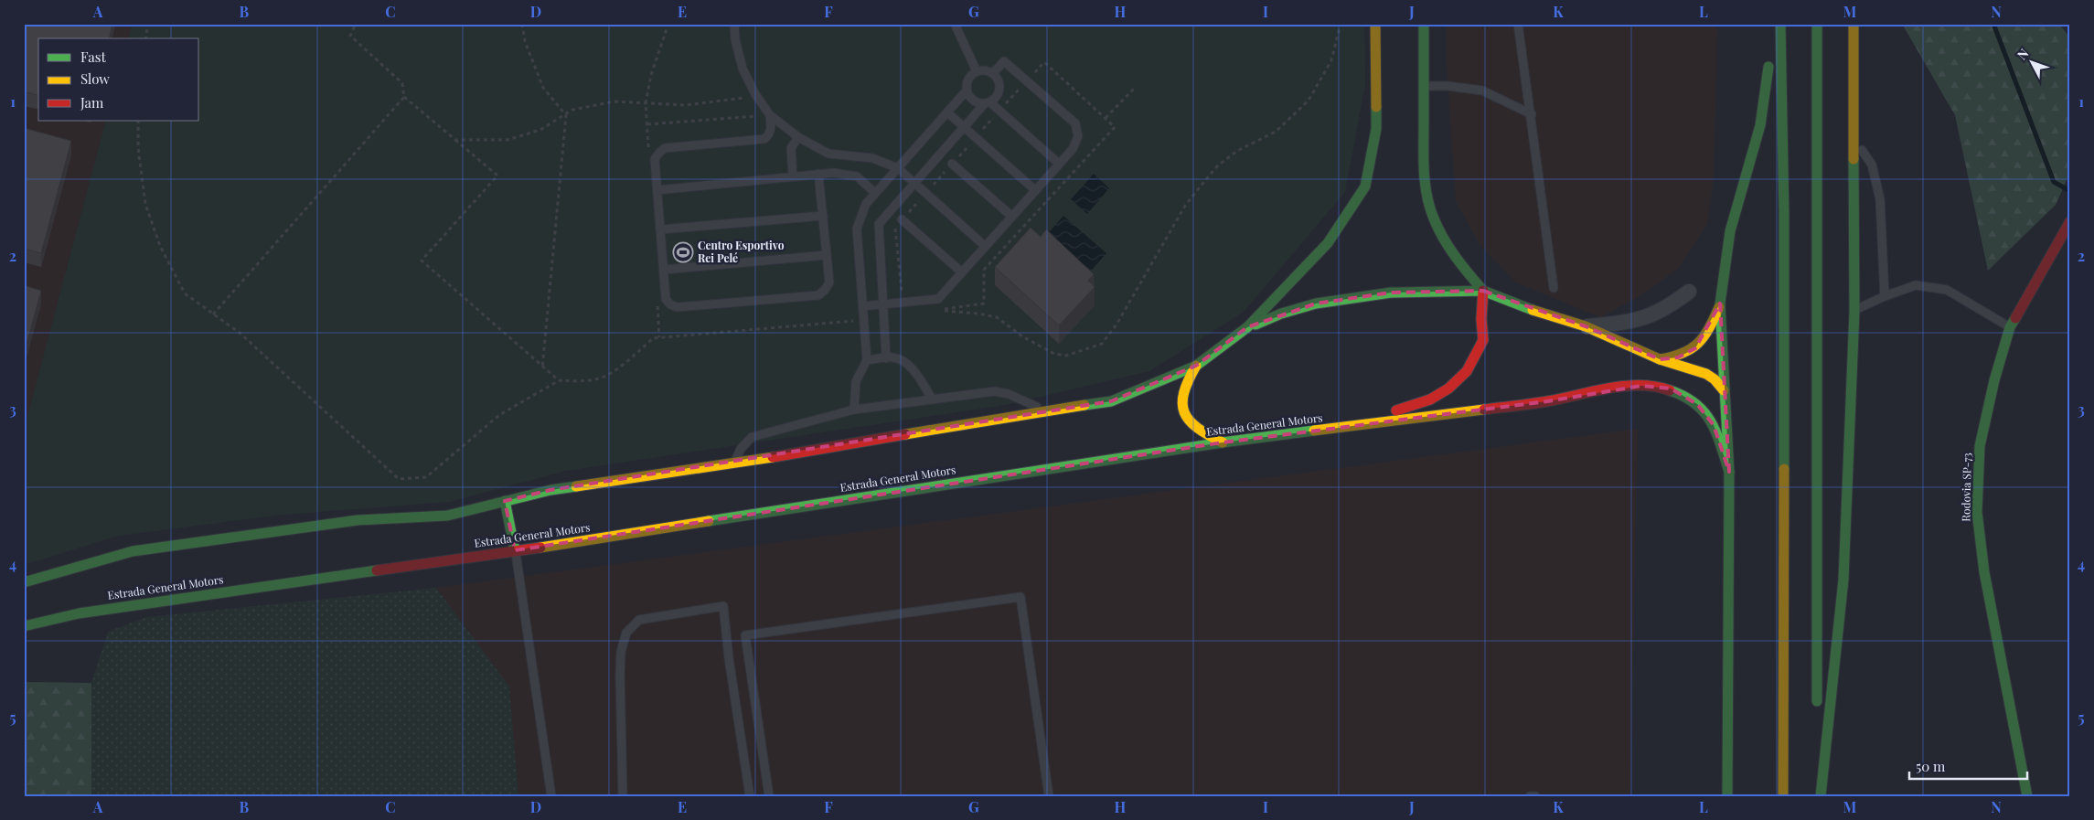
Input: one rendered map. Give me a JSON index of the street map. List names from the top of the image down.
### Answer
{
  "streets": {
    "main road": ["Estrada General Motors", "Rodovia SP-73"]
  },
  "places": {
    "sports": ["Centro Esportivo Rei Pelé"]
  },
  "legend": ["Fast", "Slow", "Jam"],
  "scale_bar": "50 m",
  "north": "top left",
  "grid": {
    "columns": [
      "A",
      "B",
      "C",
      "D",
      "E",
      "F",
      "G",
      "H",
      "I",
      "J",
      "K",
      "L",
      "M",
      "N"
    ],
    "rows": [
      "1",
      "2",
      "3",
      "4",
      "5"
    ]
  }
}
